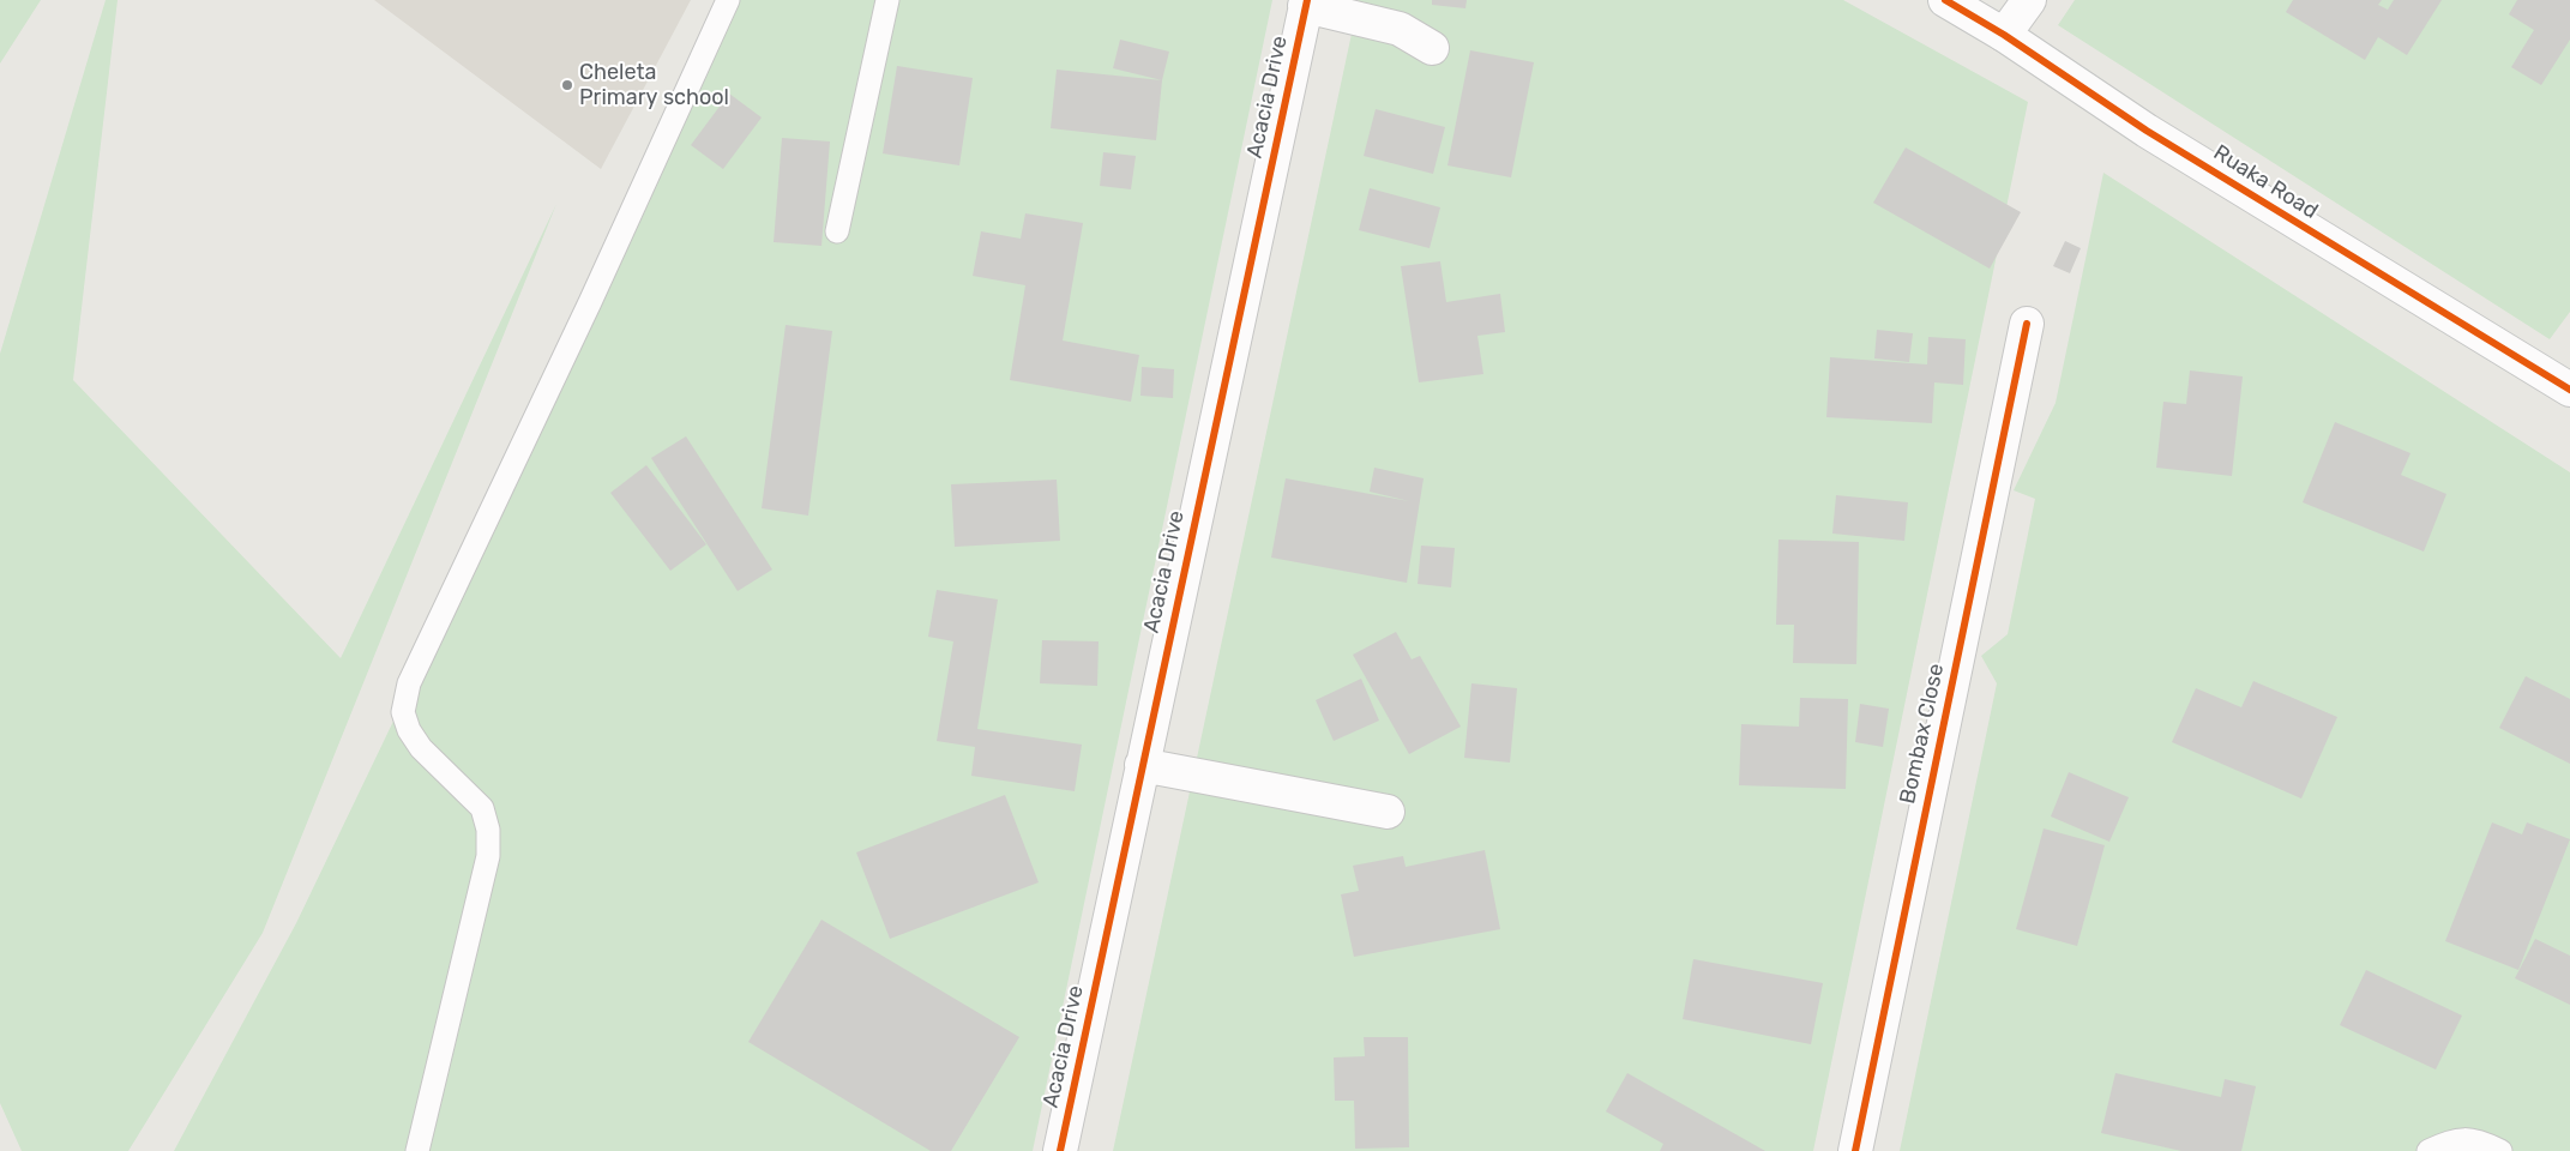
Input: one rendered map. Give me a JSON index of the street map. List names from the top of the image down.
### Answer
{
  "streets": {
    "street": ["Acacia Drive", "Ruaka Road", "Bombax Close"]
  },
  "places": ["Cheleta Primary school"]
}
